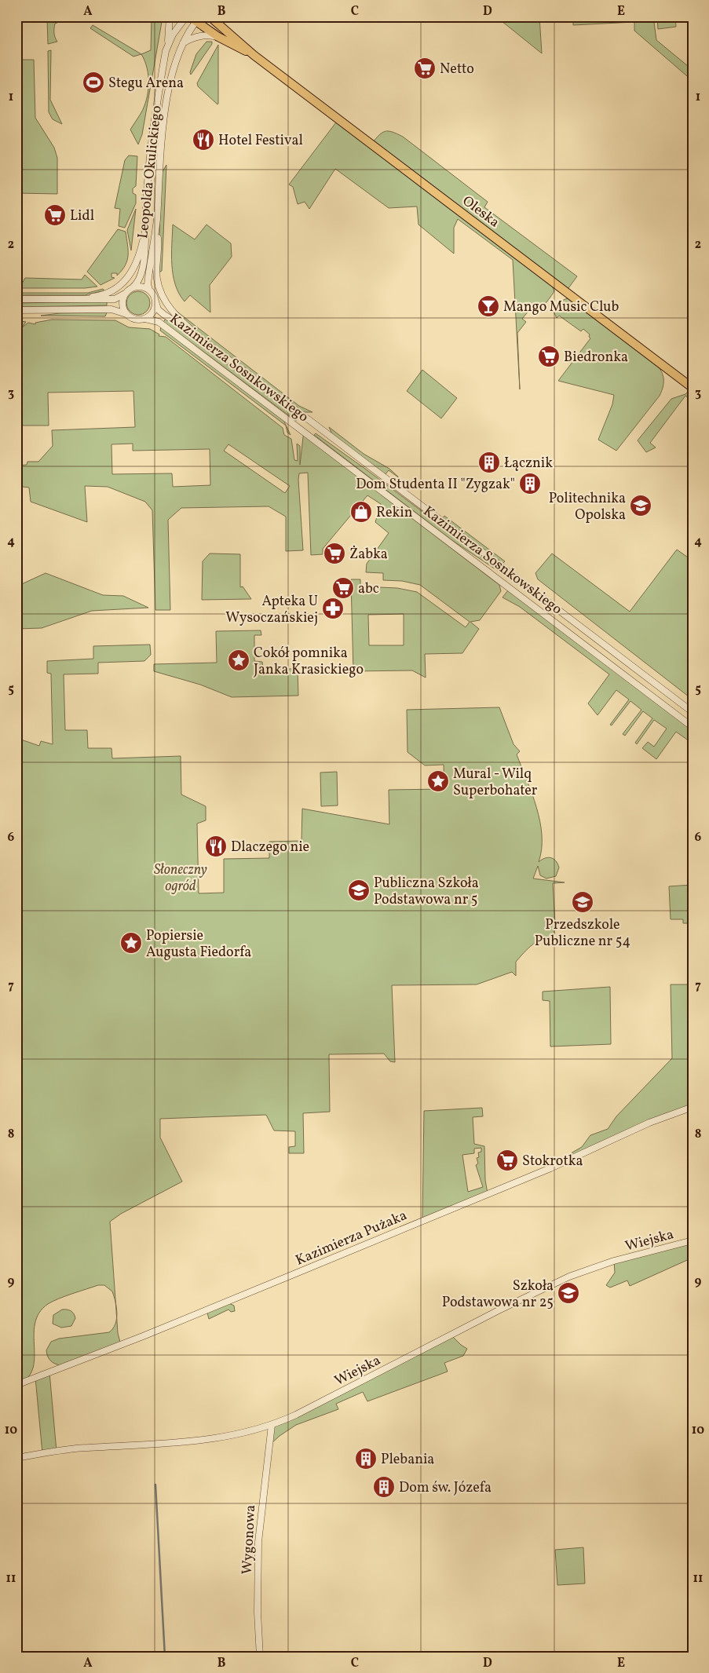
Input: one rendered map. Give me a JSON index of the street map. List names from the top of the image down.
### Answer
{
  "streets": {
    "main road": ["Oleska"],
    "street": [
      "Leopolda Okulickiego",
      "Kazimierza Sosnkowskiego",
      "Kazimierza Pużaka",
      "Wiejska",
      "Wygonowa"
    ]
  },
  "crossings": [
    ["Leopolda Okulickiego", "Oleska"],
    ["Leopolda Okulickiego", "Kazimierza Sosnkowskiego"],
    ["Wiejska", "Wygonowa"]
  ],
  "parks": ["Słoneczny ogród"],
  "places": {
    "supermarket": [
      "Netto",
      "Lidl",
      "Biedronka",
      "Żabka",
      "abc",
      "Stokrotka"
    ],
    "sports": ["Stegu Arena"],
    "restaurant": ["Hotel Festival", "Dlaczego nie"],
    "bar": ["Mango Music Club"],
    "building": [
      "Łącznik",
      "Dom Studenta II \"Zygzak\"",
      "Plebania",
      "Dom św. Józefa"
    ],
    "school or university": [
      "Politechnika Opolska",
      "Publiczna Szkoła Podstawowa nr 5",
      "Przedszkole Publiczne nr 54",
      "Szkoła Podstawowa nr 25"
    ],
    "shop": ["Rekin"],
    "pharmacy": ["Apteka U Wysoczańskiej"],
    "place": ["Cokół pomnika Janka Krasickiego", "Mural - Wilq Superbohater", "Popiersie Augusta Fiedorfa"]
  },
  "grid": {
    "columns": [
      "A",
      "B",
      "C",
      "D",
      "E"
    ],
    "rows": [
      "1",
      "2",
      "3",
      "4",
      "5",
      "6",
      "7",
      "8",
      "9",
      "10",
      "11"
    ]
  }
}
